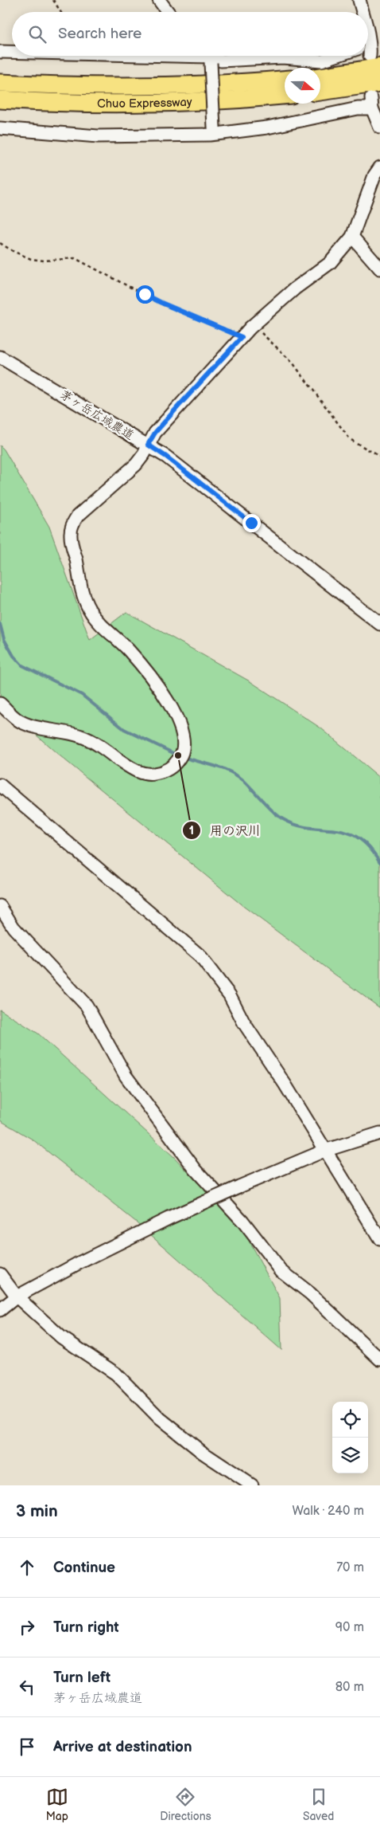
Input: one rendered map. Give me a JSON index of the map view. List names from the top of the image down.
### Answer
{
  "streets": {
    "highway": ["Chuo Expressway"],
    "street": ["茅ヶ岳広域農道"]
  },
  "places": ["用の沢川"],
  "north": "right",
  "page": {
    "search": "Search here",
    "heading": ["3 min", "Walk · 240 m"],
    "list": [
      ["Continue", "70 m"],
      ["Turn right", "90 m"],
      ["Turn left", "茅ヶ岳広域農道", "80 m"],
      "Arrive at destination"
    ],
    "nav": ["Map", "Directions", "Saved"]
  }
}
